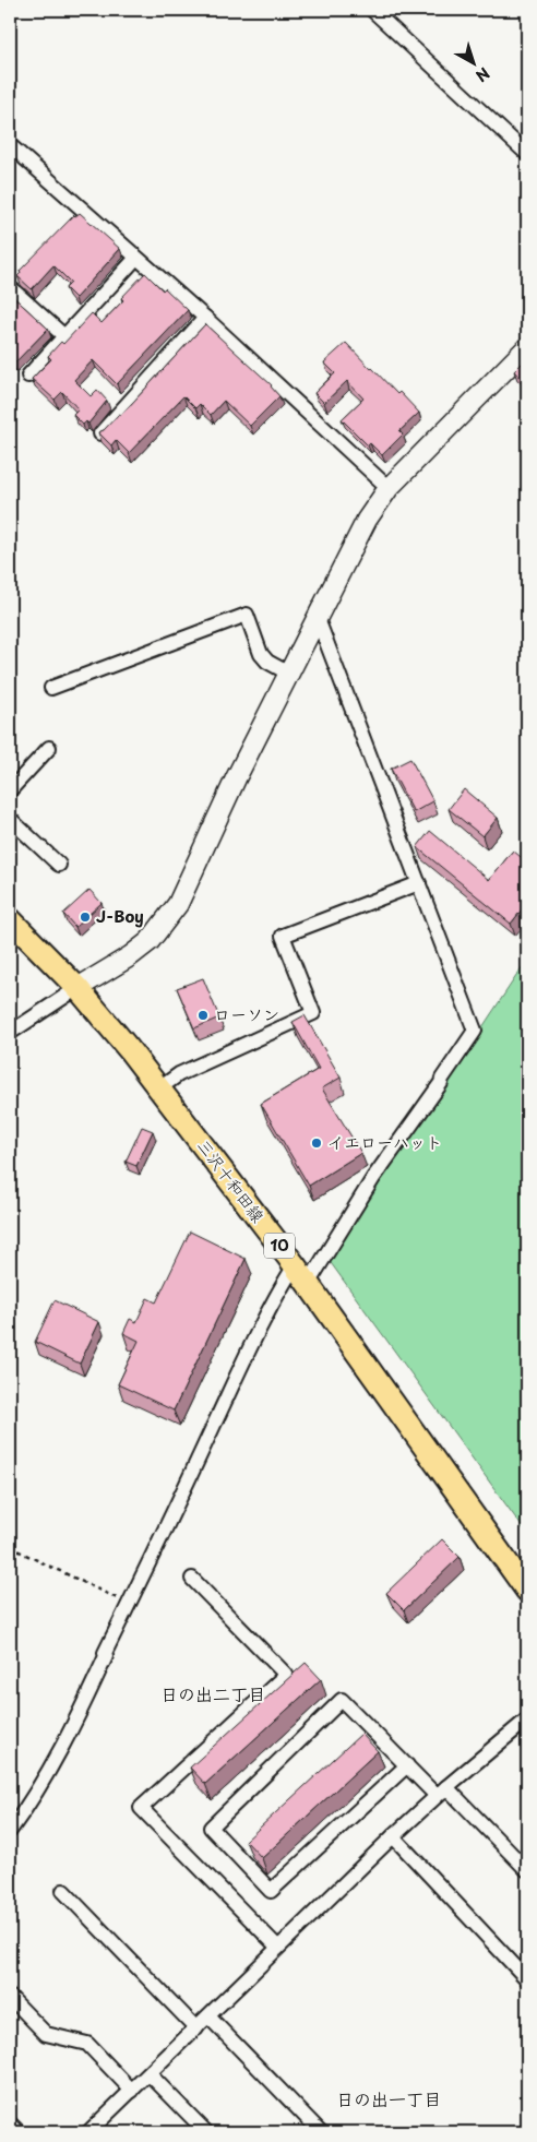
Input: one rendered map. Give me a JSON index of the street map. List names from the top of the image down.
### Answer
{
  "streets": {
    "main road": ["三沢十和田線", "10"]
  },
  "districts": ["日の出二丁目", "日の出一丁目"],
  "places": ["J-Boy", "ローソン", "イエローハット"],
  "north": "bottom right"
}
